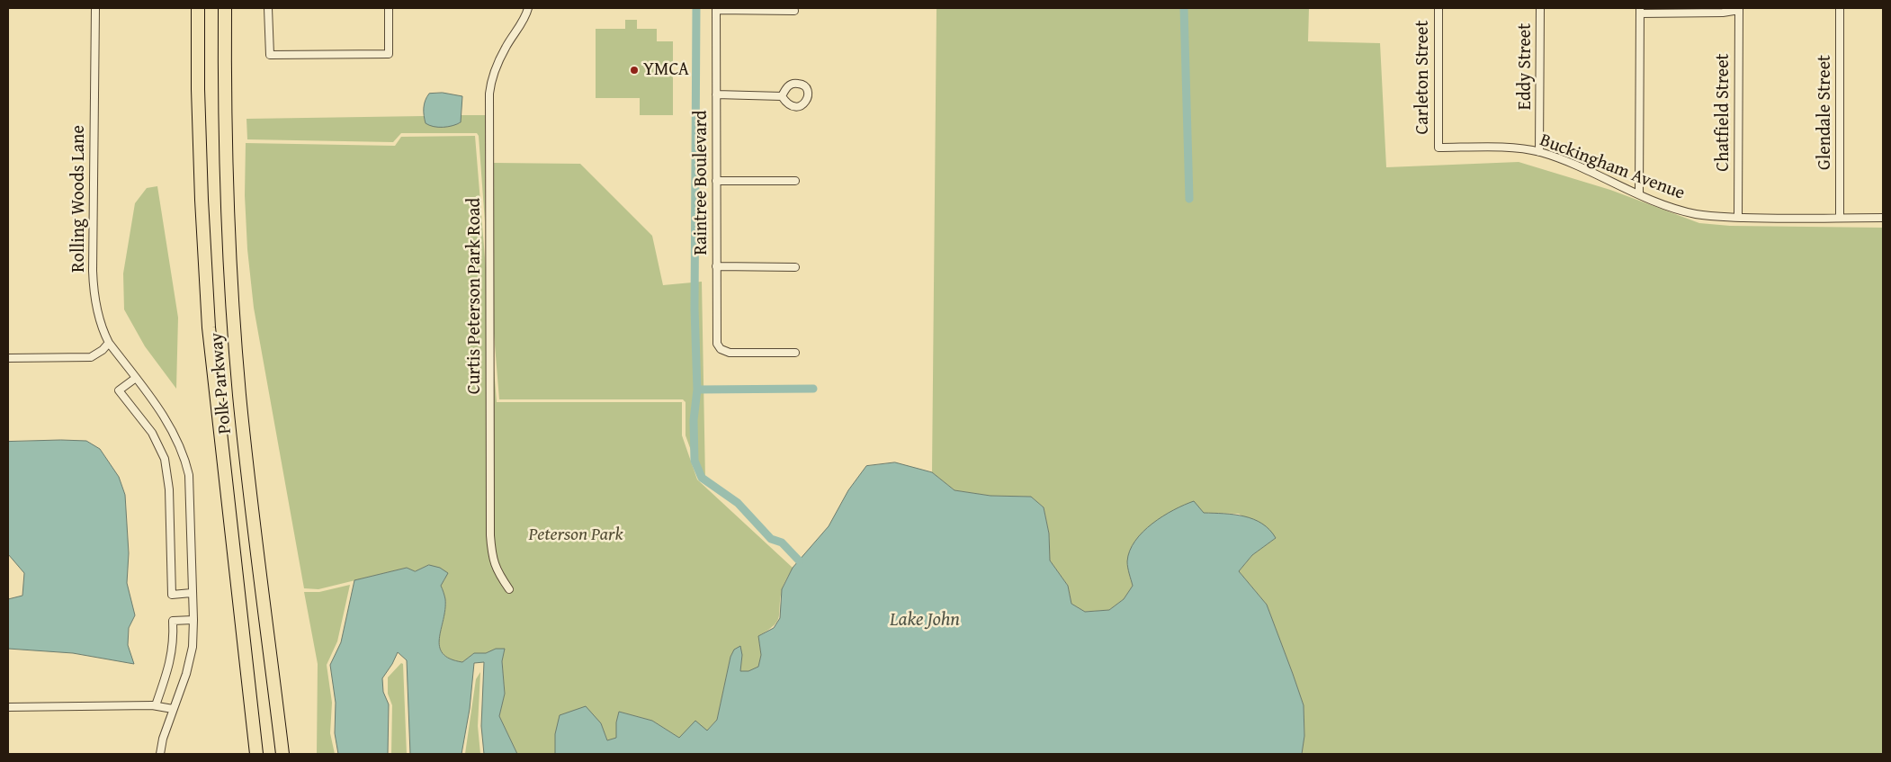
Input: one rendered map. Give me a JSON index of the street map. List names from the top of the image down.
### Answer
{
  "streets": {
    "highway": ["Polk Parkway"],
    "street": [
      "Eddy Street",
      "Carleton Street",
      "Chatfield Street",
      "Glendale Street",
      "Buckingham Avenue",
      "Raintree Boulevard",
      "Rolling Woods Lane",
      "Curtis Peterson Park Road"
    ]
  },
  "crossings": [
    ["Eddy Street", "Buckingham Avenue"],
    ["Carleton Street", "Buckingham Avenue"],
    ["Chatfield Street", "Buckingham Avenue"],
    ["Glendale Street", "Buckingham Avenue"]
  ],
  "water": ["Lake John"],
  "parks": ["Peterson Park"],
  "places": ["YMCA"]
}
